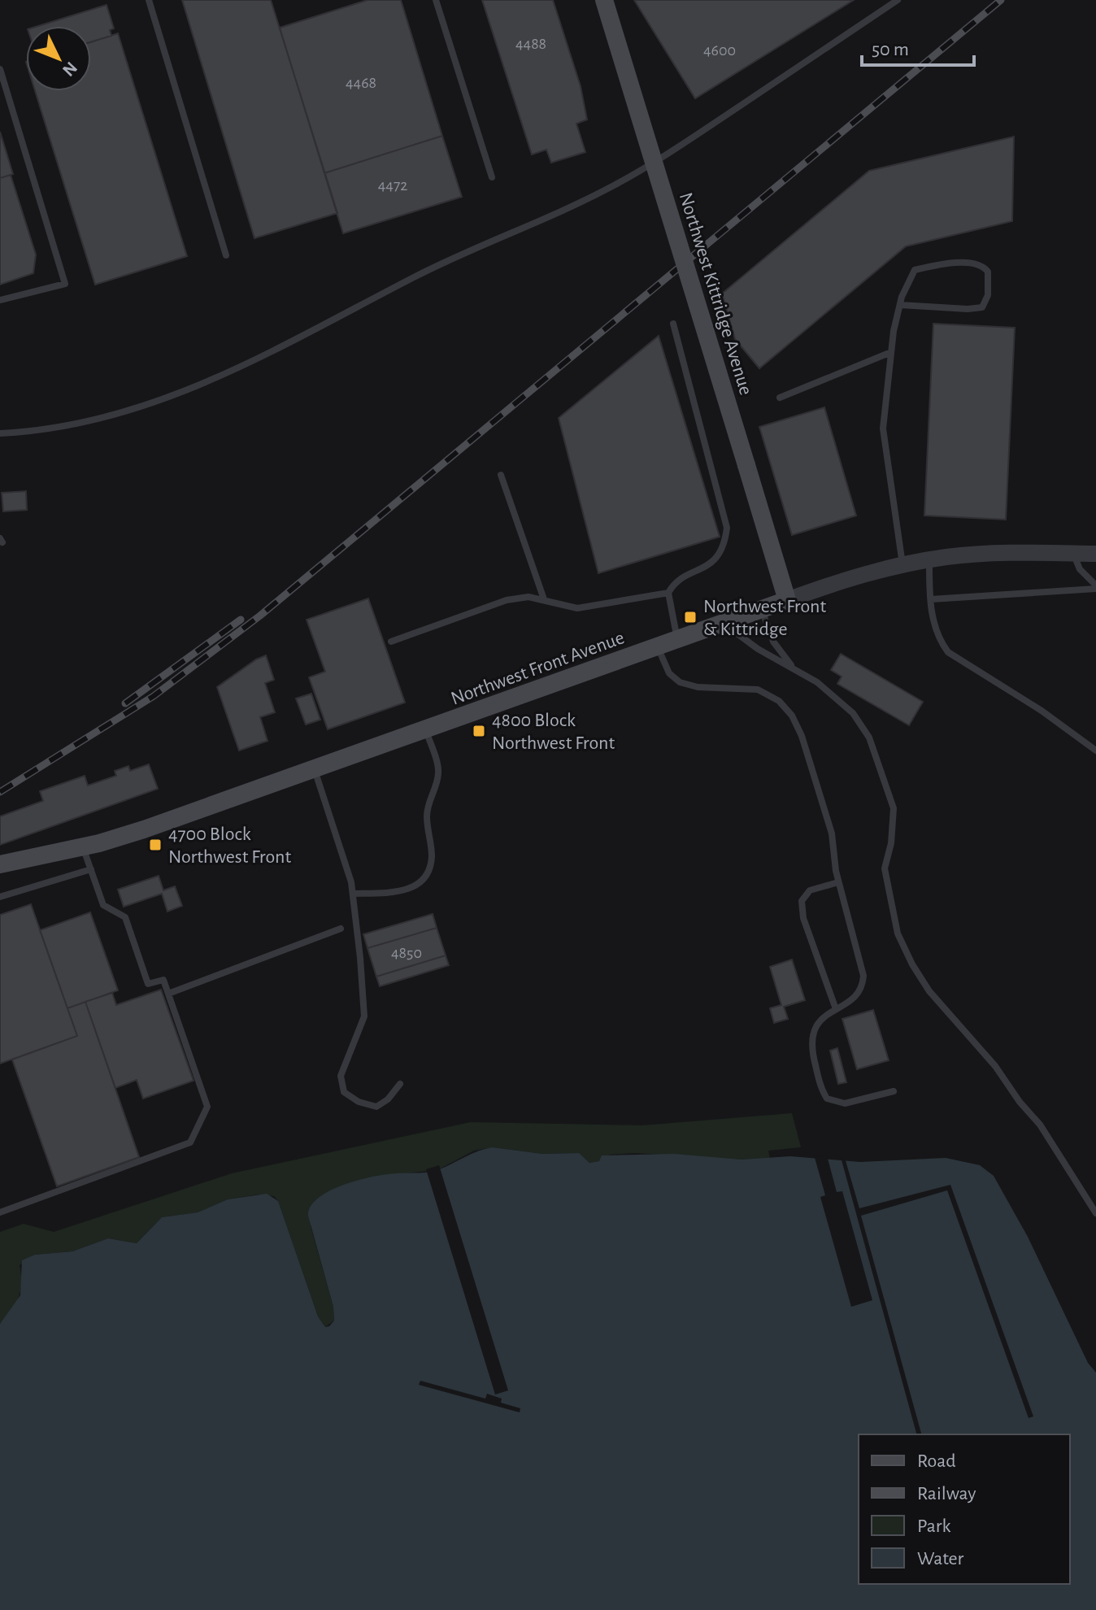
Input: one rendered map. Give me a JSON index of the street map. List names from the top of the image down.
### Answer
{
  "streets": {
    "main road": ["Northwest Kittridge Avenue", "Northwest Front Avenue"]
  },
  "crossings": [
    ["Northwest Kittridge Avenue", "Northwest Front Avenue"]
  ],
  "places": {
    "transit": ["Northwest Front & Kittridge", "4800 Block Northwest Front", "4700 Block Northwest Front"]
  },
  "house_numbers": [
    "4488",
    "4600",
    "4468",
    "4472",
    "4850"
  ],
  "legend": [
    "Road",
    "Railway",
    "Park",
    "Water"
  ],
  "scale_bar": "50 m",
  "north": "bottom right"
}
